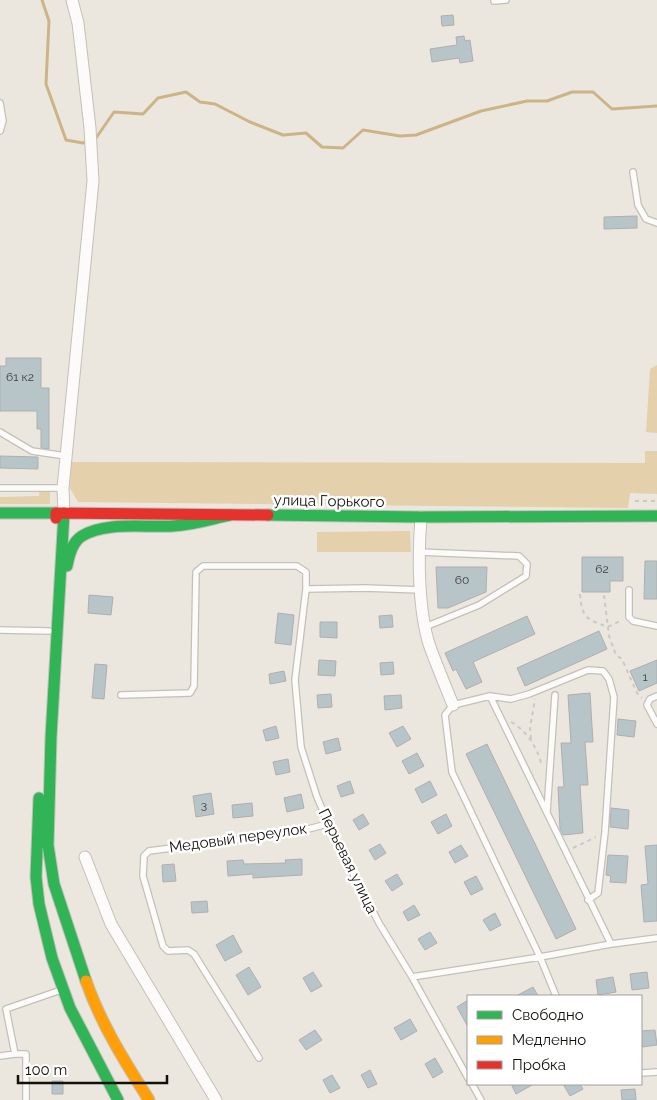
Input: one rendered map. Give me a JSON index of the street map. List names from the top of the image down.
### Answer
{
  "streets": {
    "main road": ["улица Горького"],
    "lane": ["Медовый переулок", "Перьевая улица"]
  },
  "crossings": [
    ["Медовый переулок", "Перьевая улица"]
  ],
  "house_numbers": [
    "61 к2",
    "62",
    "60",
    "1",
    "3"
  ],
  "legend": ["Свободно", "Медленно", "Пробка"],
  "scale_bar": "100 m"
}
